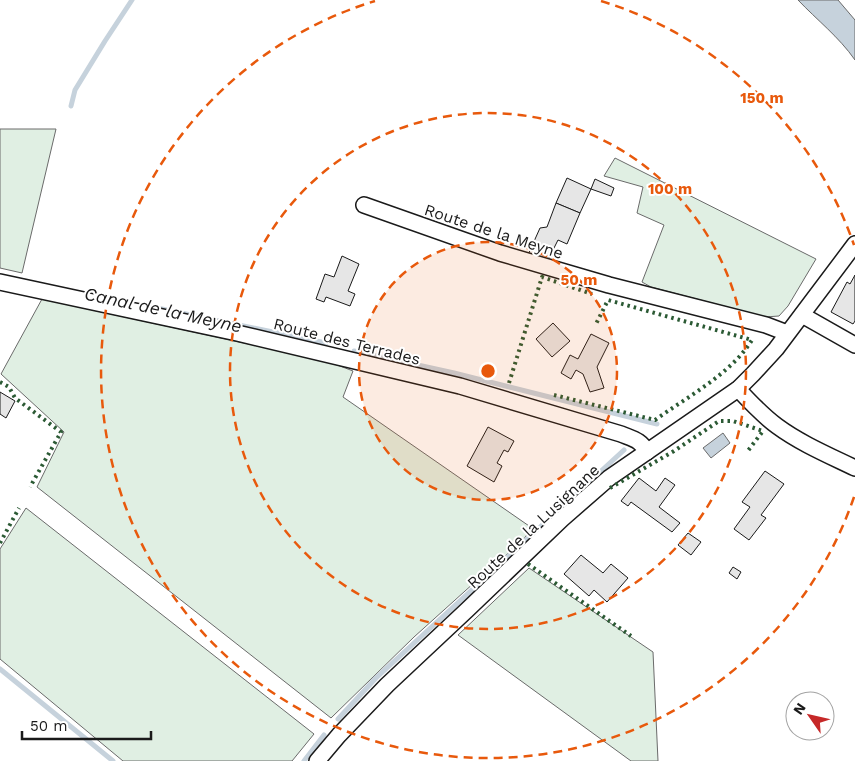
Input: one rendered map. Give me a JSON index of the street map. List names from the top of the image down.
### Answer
{
  "streets": {
    "street": ["Route de la Meyne", "Route des Terrades", "Route de la Lusignane"]
  },
  "crossings": [
    ["Route de la Meyne", "Route de la Lusignane"],
    ["Route des Terrades", "Route de la Lusignane"]
  ],
  "water": ["Canal de la Meyne"],
  "scale_bar": "50 m",
  "north": "top left",
  "rings": ["150 m", "100 m", "50 m"]
}
